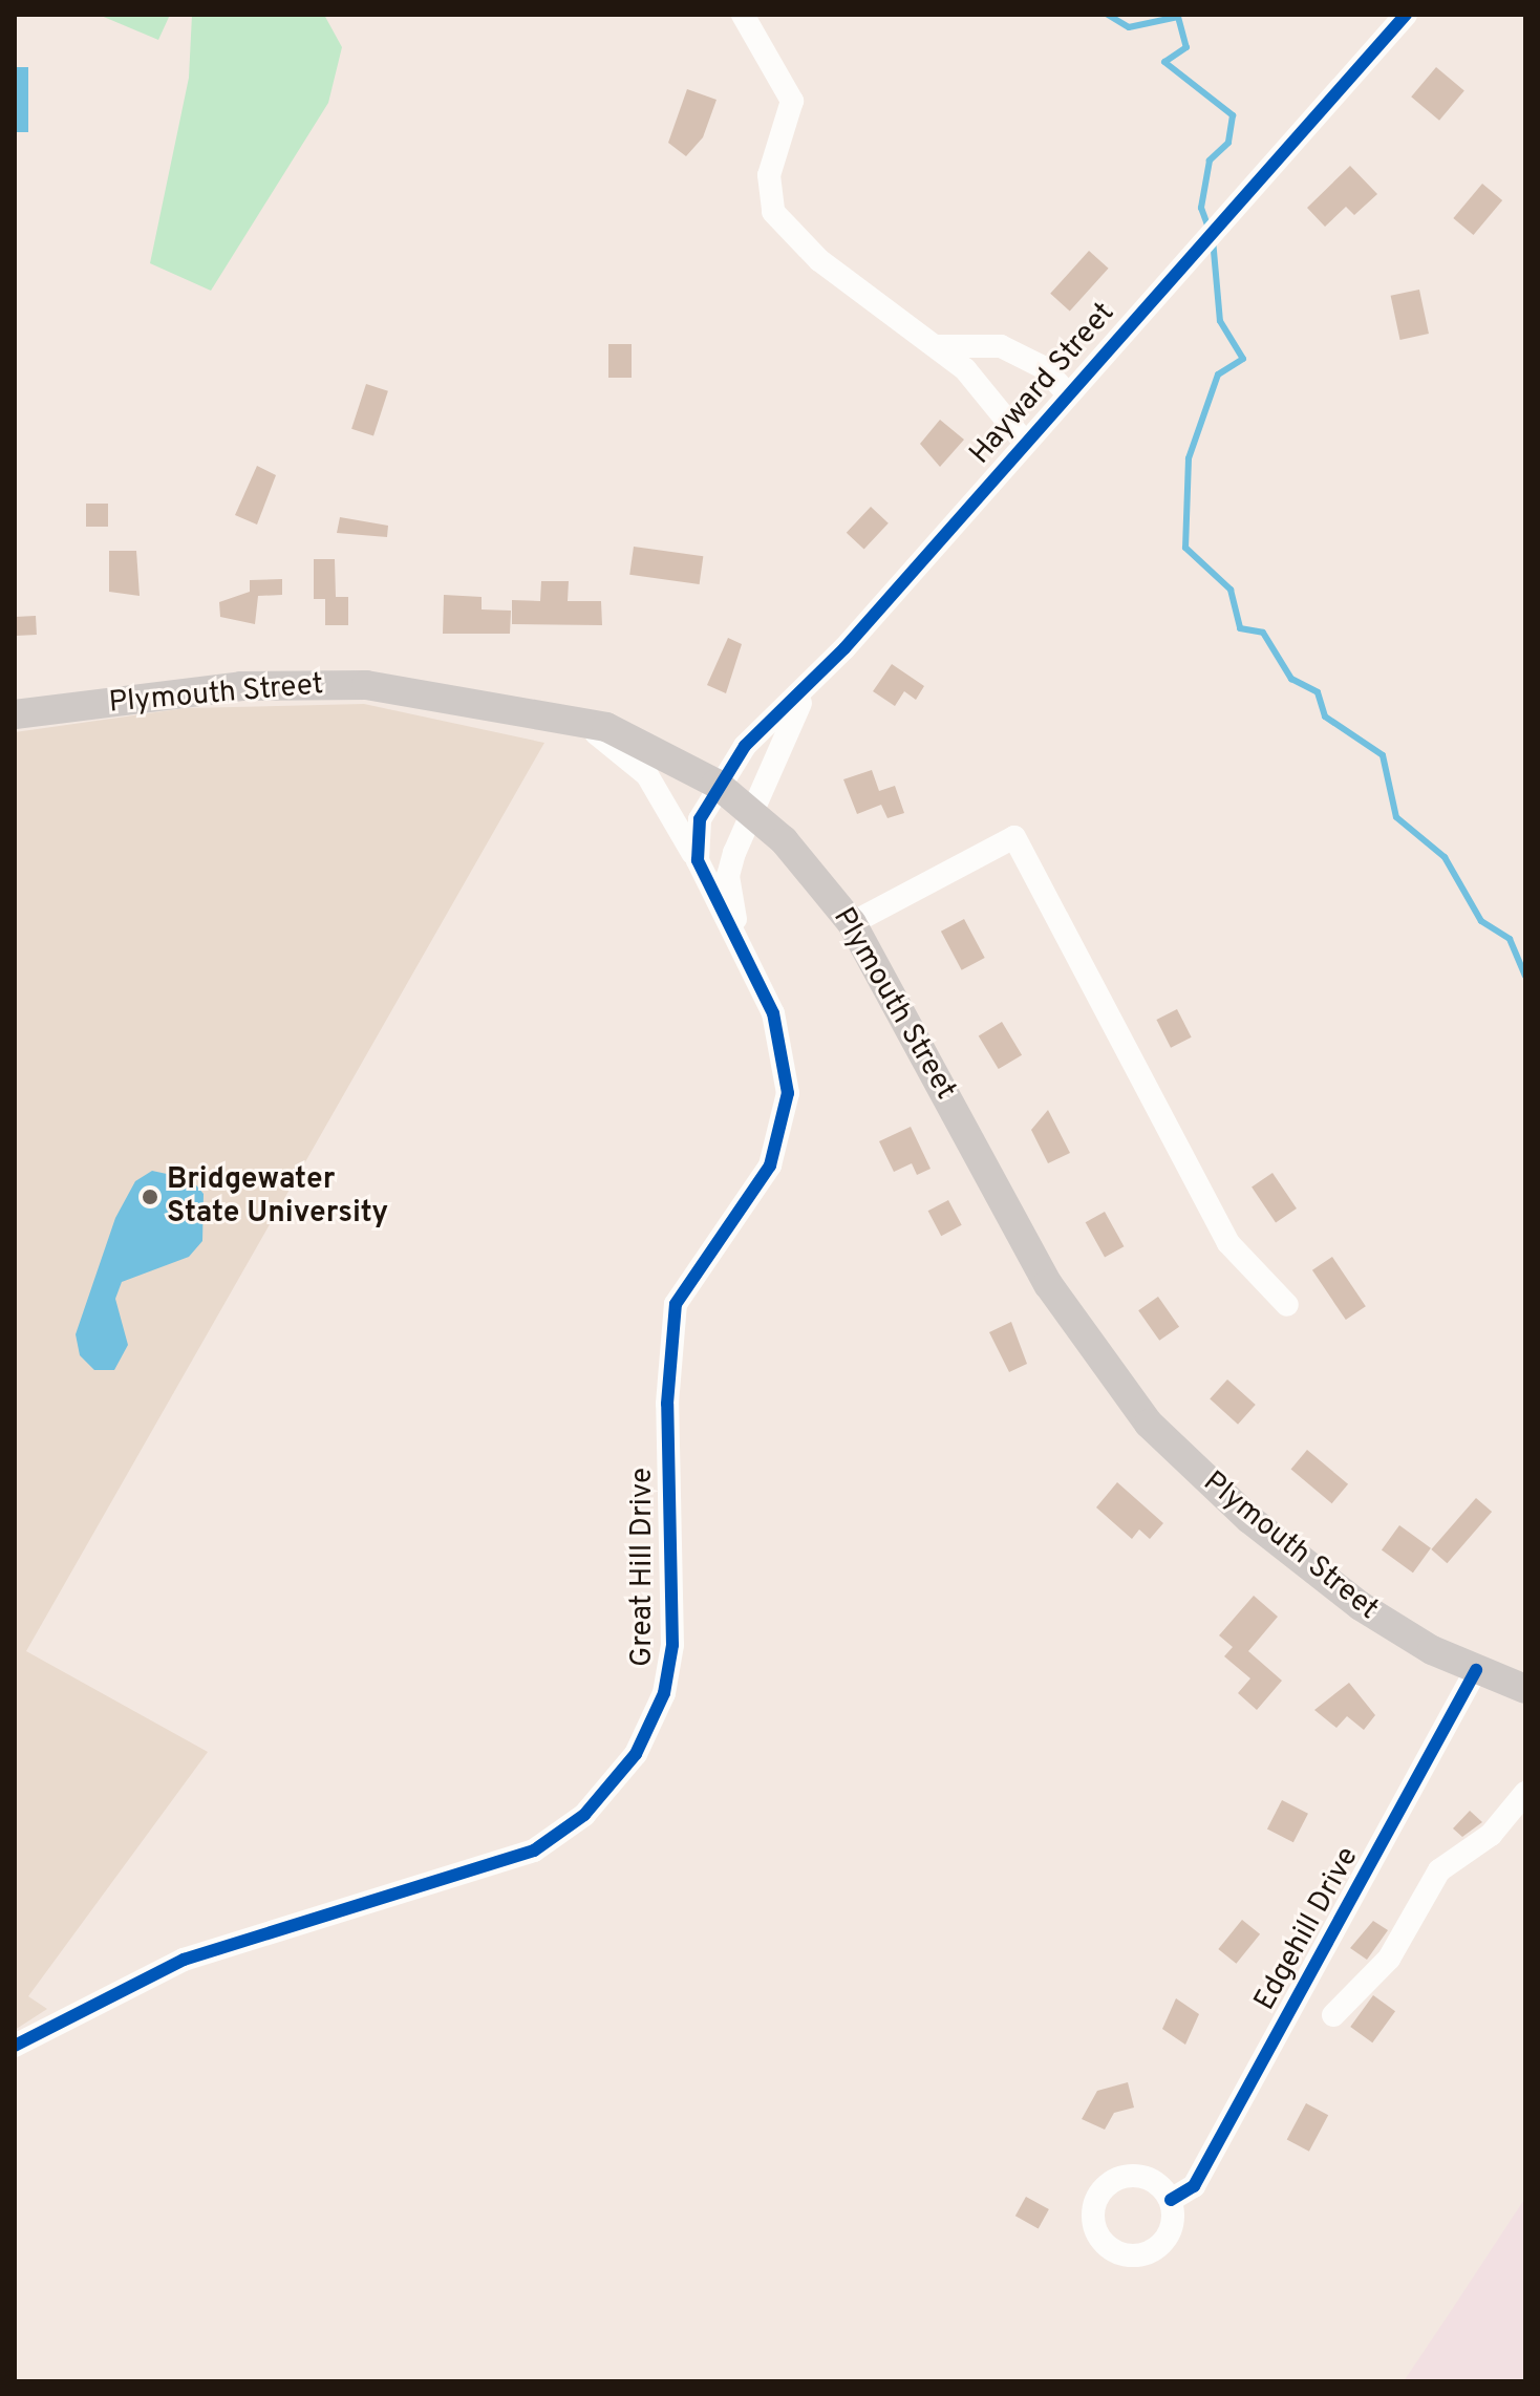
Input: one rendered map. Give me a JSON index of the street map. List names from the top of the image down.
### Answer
{
  "streets": {
    "main road": ["Plymouth Street"],
    "street": ["Hayward Street", "Great Hill Drive", "Edgehill Drive"]
  },
  "crossings": [
    ["Hayward Street", "Plymouth Street"],
    ["Hayward Street", "Great Hill Drive"],
    ["Plymouth Street", "Great Hill Drive"],
    ["Plymouth Street", "Edgehill Drive"]
  ],
  "places": ["Bridgewater State University"]
}
